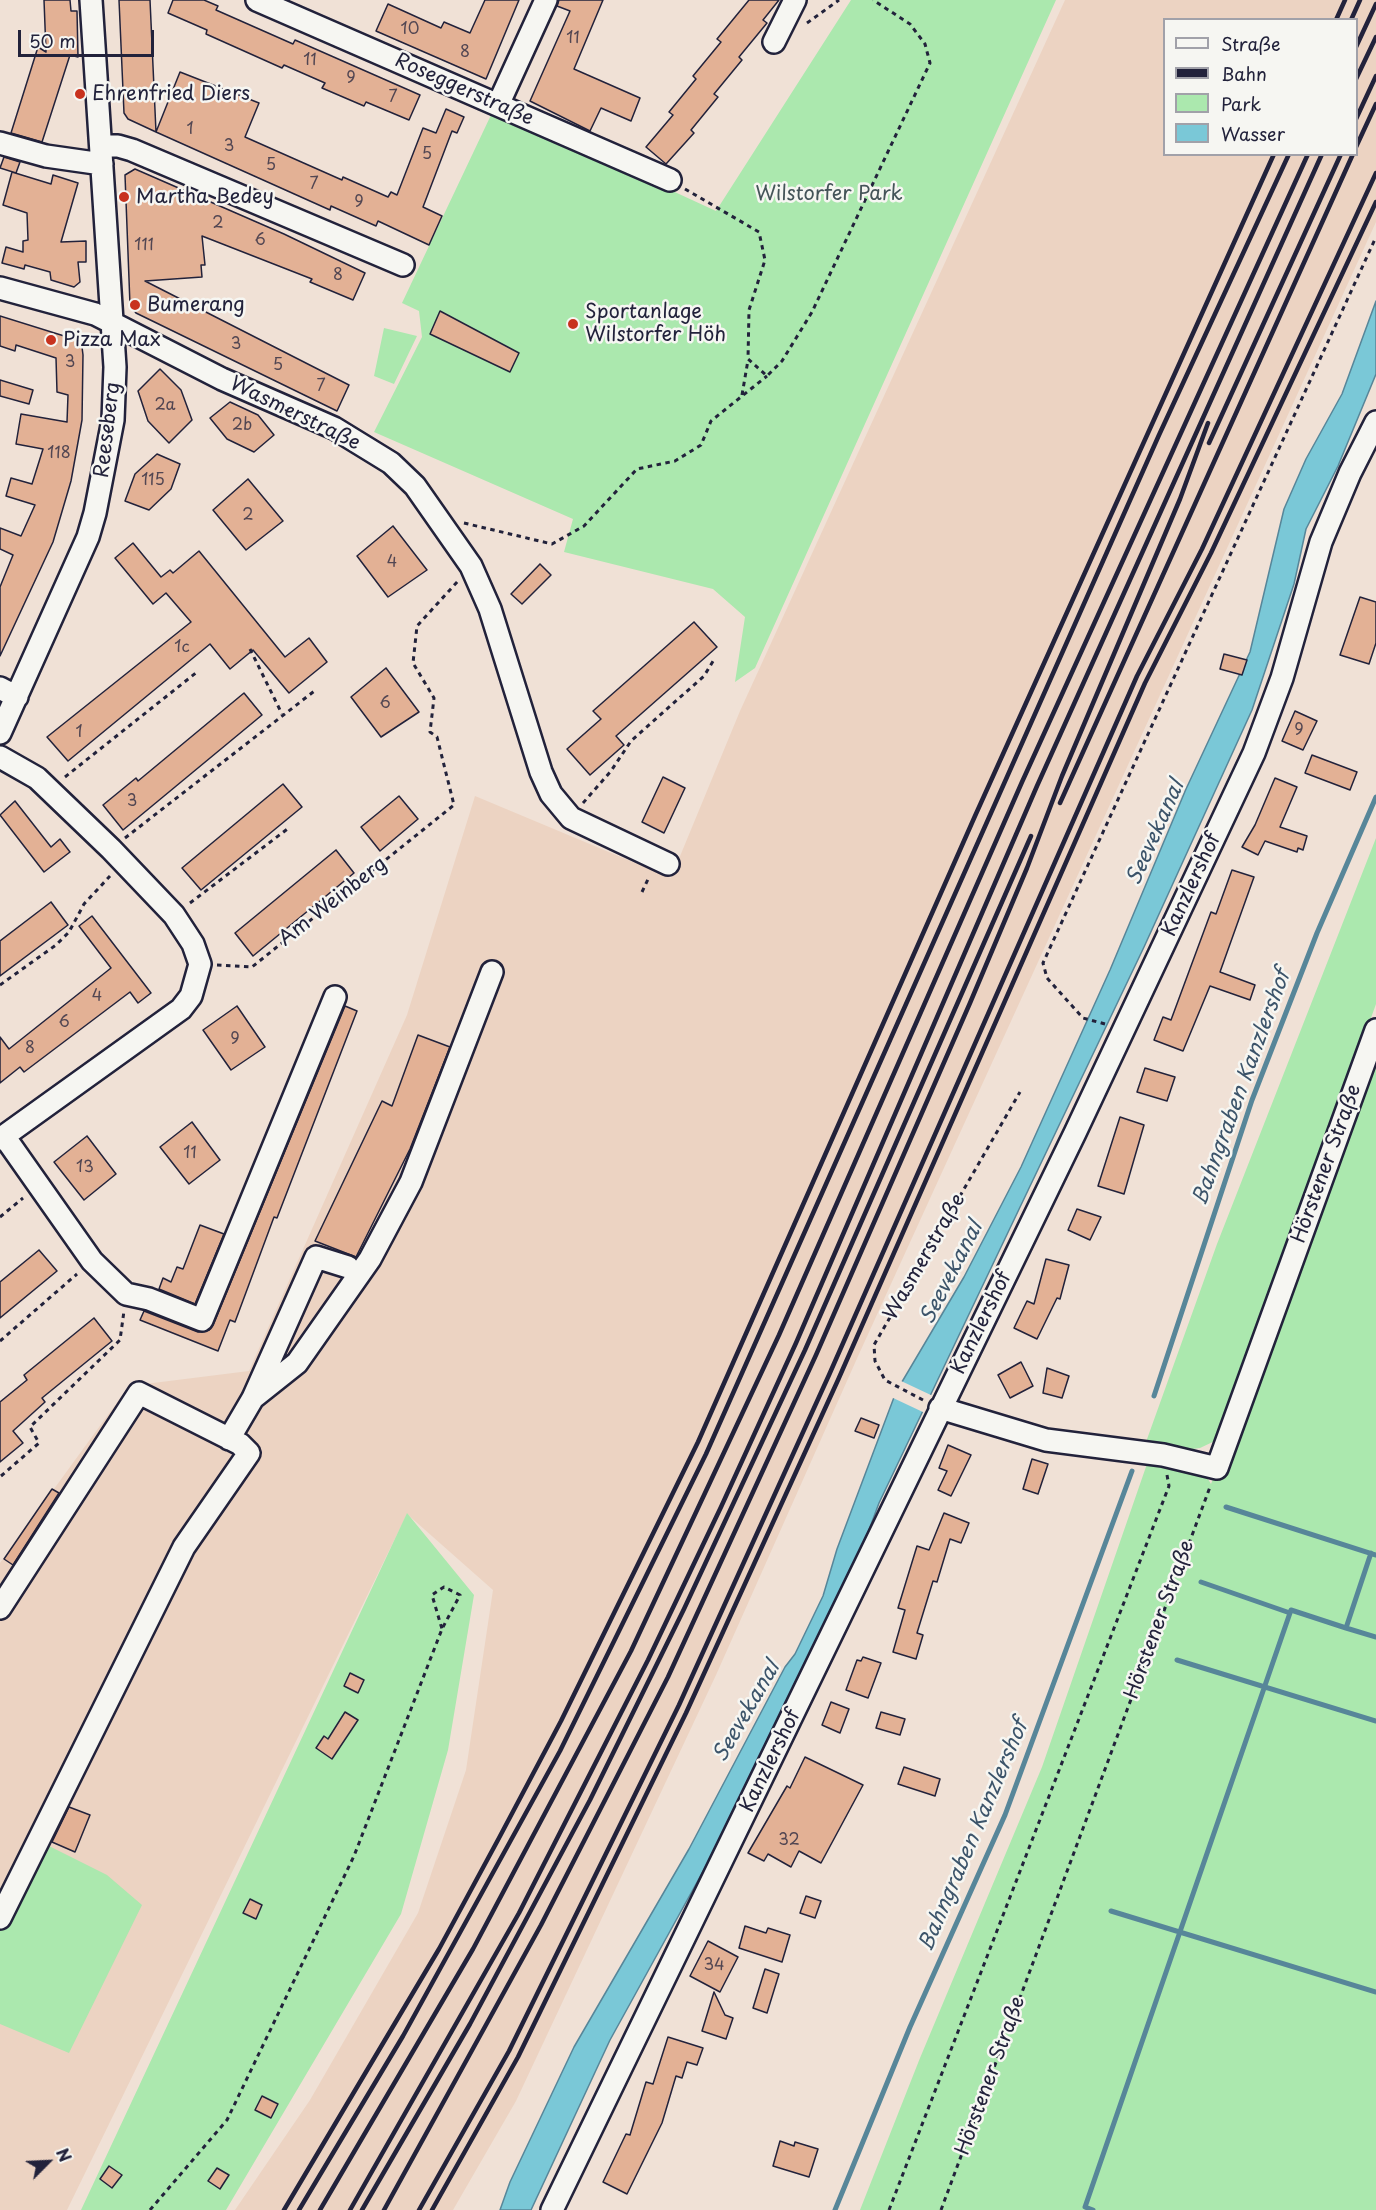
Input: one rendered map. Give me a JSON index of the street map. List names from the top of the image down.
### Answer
{
  "streets": {
    "street": [
      "Roseggerstraße",
      "Wasmerstraße",
      "Reeseberg",
      "Kanzlershof",
      "Hörstener Straße"
    ],
    "path": ["Am Weinberg"]
  },
  "crossings": [
    ["Wasmerstraße", "Reeseberg"],
    ["Wasmerstraße", "Kanzlershof"],
    ["Wasmerstraße", "Am Weinberg"]
  ],
  "water": ["Seevekanal", "Bahngraben Kanzlershof"],
  "parks": ["Wilstorfer Park"],
  "places": [
    "Ehrenfried Diers",
    "Martha Bedey",
    "Bumerang",
    "Sportanlage Wilstorfer Höh",
    "Pizza Max"
  ],
  "house_numbers": [
    "10",
    "11",
    "8",
    "11",
    "9",
    "7",
    "1",
    "3",
    "5",
    "5",
    "7",
    "9",
    "2",
    "6",
    "111",
    "8",
    "3",
    "3",
    "5",
    "7",
    "2a",
    "2b",
    "118",
    "115",
    "2",
    "4",
    "1c",
    "6",
    "9",
    "1",
    "3",
    "4",
    "6",
    "9",
    "8",
    "11",
    "13",
    "32",
    "34"
  ],
  "legend": [
    "Straße",
    "Bahn",
    "Park",
    "Wasser"
  ],
  "scale_bar": "50 m",
  "north": "top right"
}
